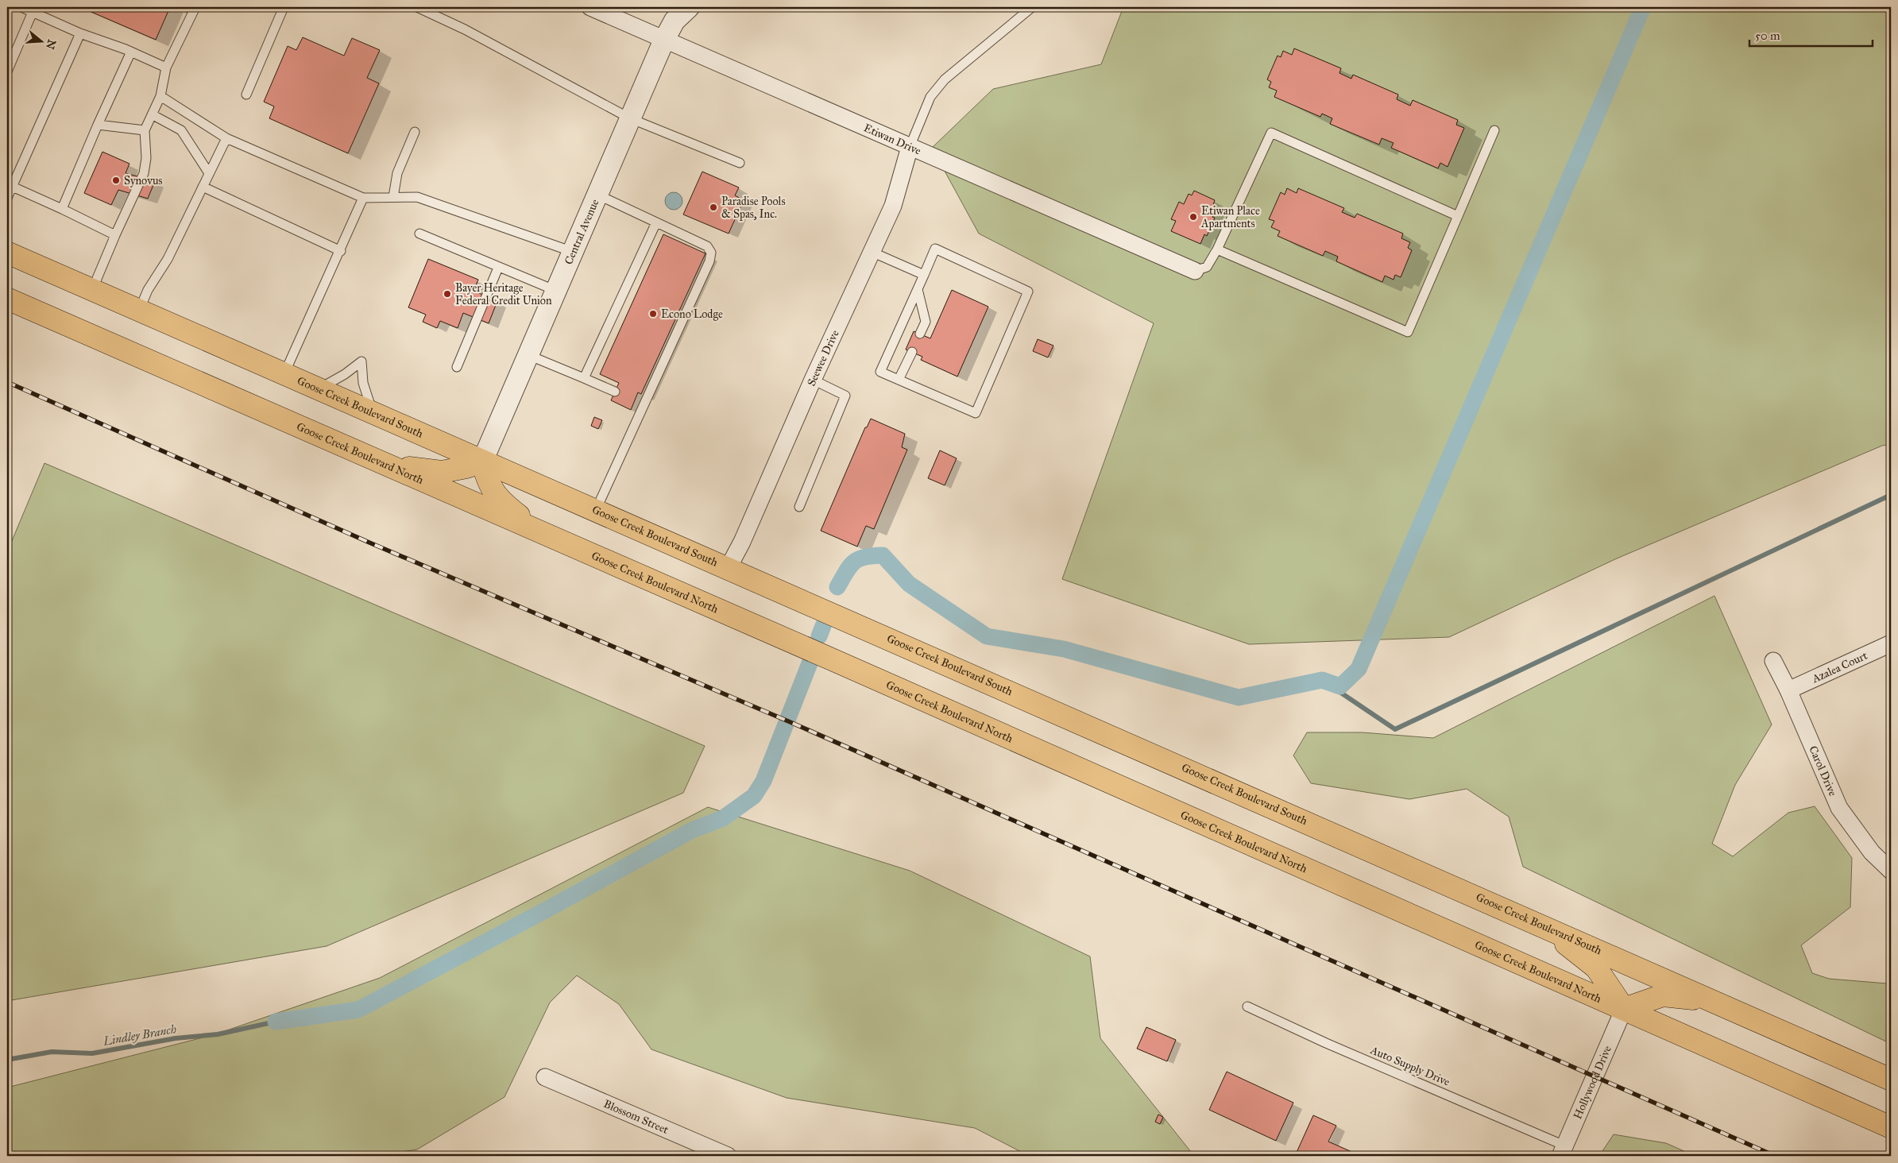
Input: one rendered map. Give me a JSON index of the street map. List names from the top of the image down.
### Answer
{
  "streets": {
    "highway": ["Goose Creek Boulevard South", "Goose Creek Boulevard North"],
    "street": [
      "Etiwan Drive",
      "Central Avenue",
      "Seewee Drive",
      "Azalea Court",
      "Carol Drive",
      "Hollywood Drive",
      "Blossom Street"
    ],
    "lane": ["Auto Supply Drive"]
  },
  "crossings": [
    ["Etiwan Drive", "Central Avenue"],
    ["Etiwan Drive", "Seewee Drive"],
    ["Central Avenue", "Goose Creek Boulevard South"],
    ["Seewee Drive", "Goose Creek Boulevard South"],
    ["Goose Creek Boulevard North", "Hollywood Drive"],
    ["Azalea Court", "Carol Drive"],
    ["Auto Supply Drive", "Hollywood Drive"]
  ],
  "water": ["Lindley Branch"],
  "places": [
    "Synovus",
    "Paradise Pools & Spas, Inc.",
    "Etiwan Place Apartments",
    "Bayer Heritage Federal Credit Union",
    "Econo Lodge"
  ],
  "scale_bar": "50 m",
  "north": "right"
}
